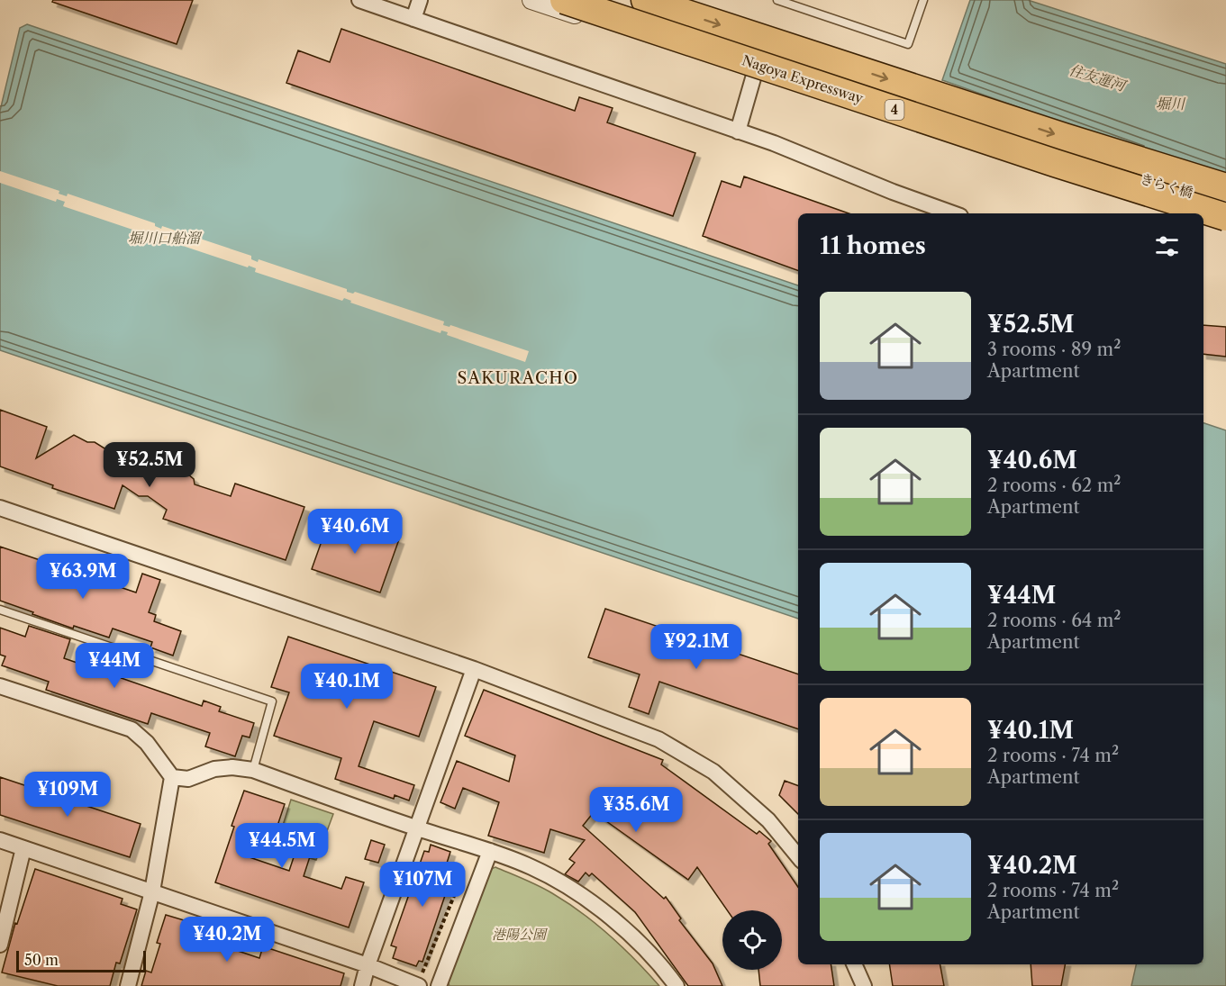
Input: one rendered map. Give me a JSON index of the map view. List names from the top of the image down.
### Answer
{
  "streets": {
    "highway": ["Nagoya Expressway", "4"],
    "street": ["きらく橋"]
  },
  "districts": ["SAKURACHO"],
  "water": ["住友運河", "堀川", "堀川口船溜"],
  "parks": ["港陽公園"],
  "scale_bar": "50 m",
  "page": {
    "heading": "11 homes",
    "list": [
      {
        "name": "¥52.5M",
        "note": "3 rooms · 89 m² · Apartment"
      },
      {
        "name": "¥40.6M",
        "note": "2 rooms · 62 m² · Apartment"
      },
      {
        "name": "¥44M",
        "note": "2 rooms · 64 m² · Apartment"
      },
      {
        "name": "¥40.1M",
        "note": "2 rooms · 74 m² · Apartment"
      },
      {
        "name": "¥40.2M",
        "note": "2 rooms · 74 m² · Apartment"
      }
    ],
    "price": [
      "¥52.5M",
      "¥40.6M",
      "¥63.9M",
      "¥92.1M",
      "¥44M",
      "¥40.1M",
      "¥109M",
      "¥35.6M",
      "¥44.5M",
      "¥107M",
      "¥40.2M"
    ],
    "scale": "50 m"
  }
}
